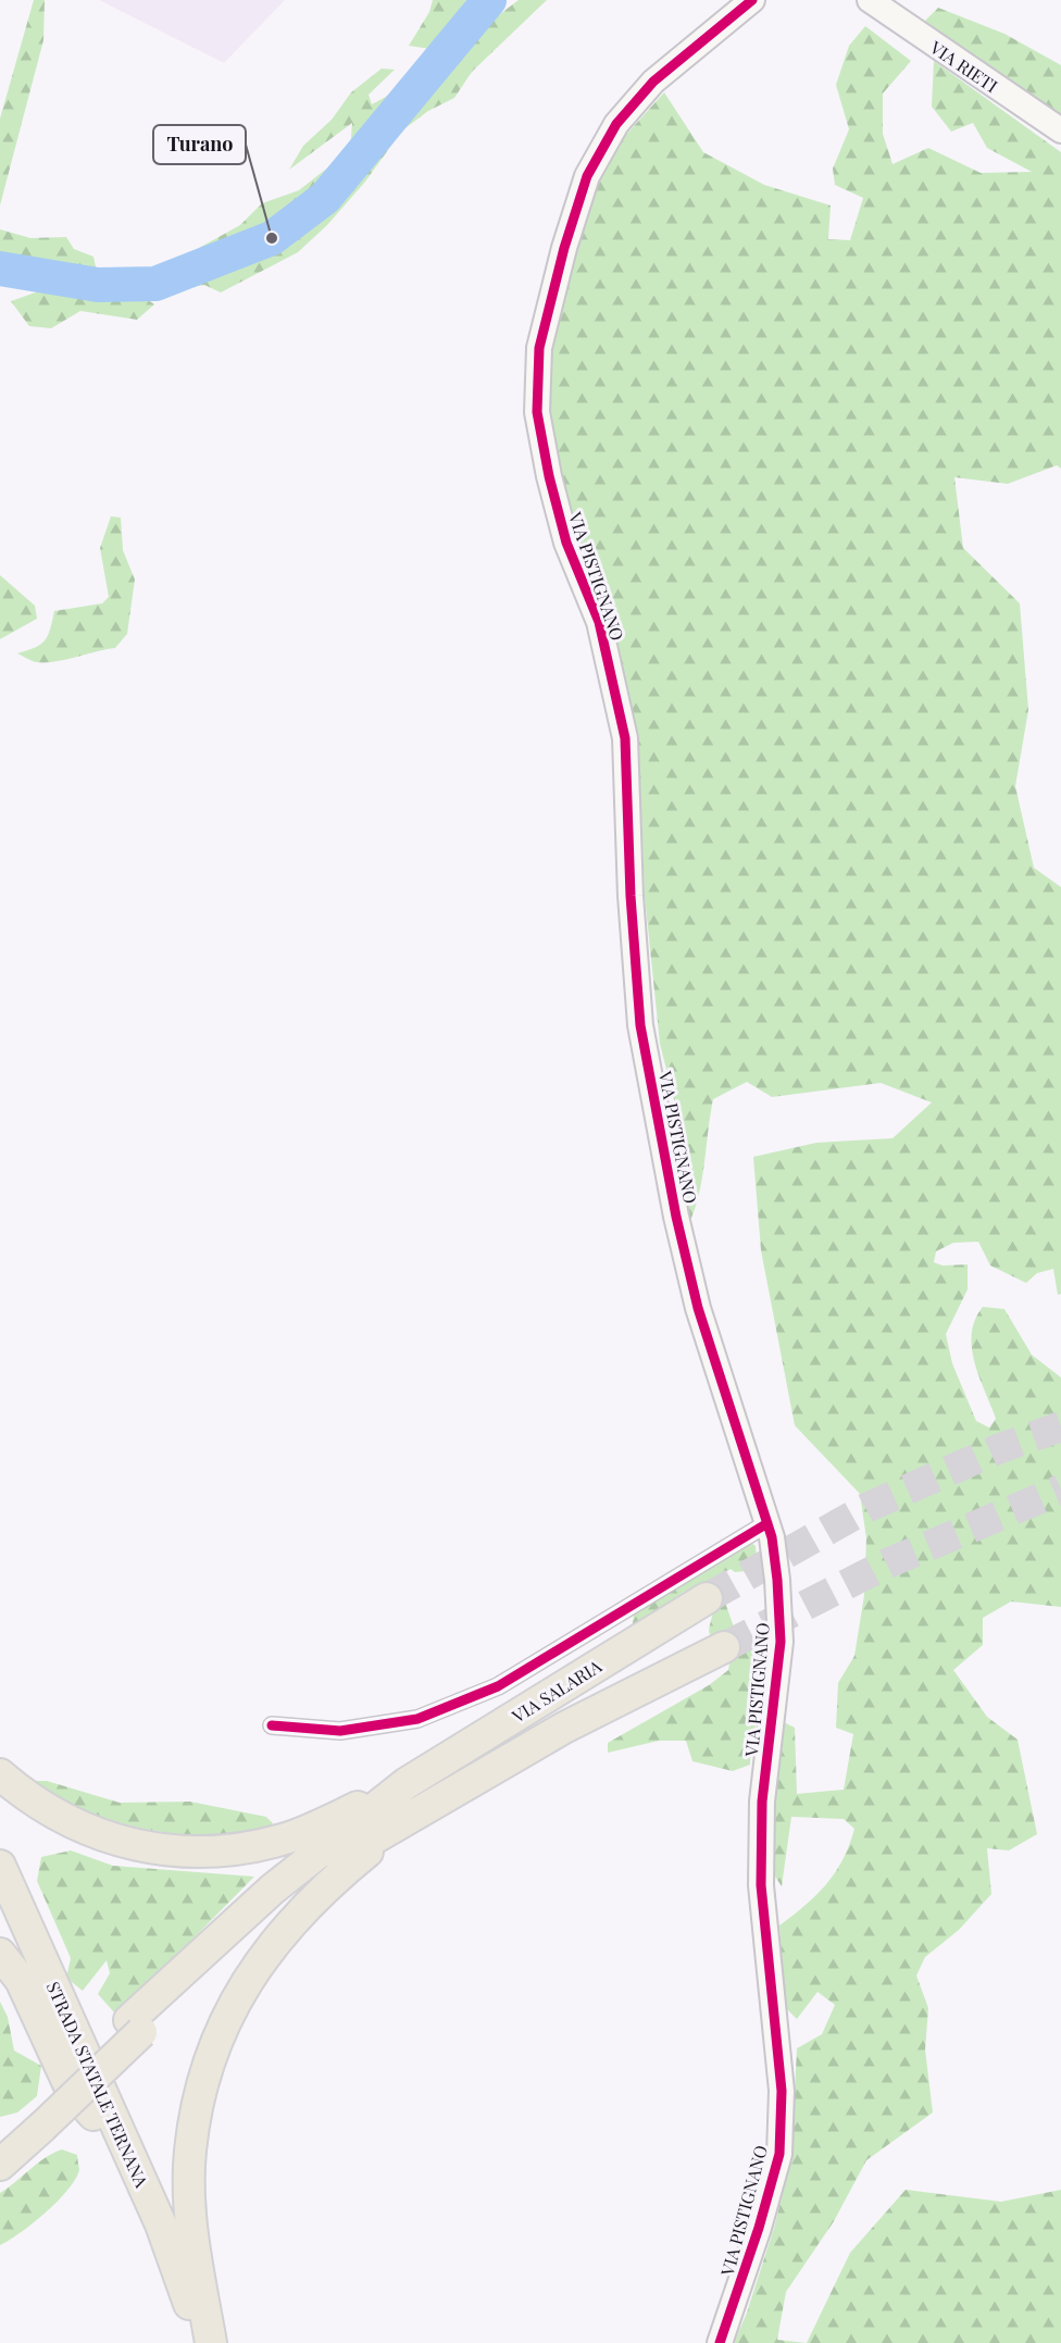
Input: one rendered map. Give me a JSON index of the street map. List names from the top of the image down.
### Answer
{
  "streets": {
    "highway": ["VIA SALARIA", "STRADA STATALE TERNANA"],
    "street": ["VIA RIETI", "VIA PISTIGNANO"]
  },
  "places": ["Turano"]
}
